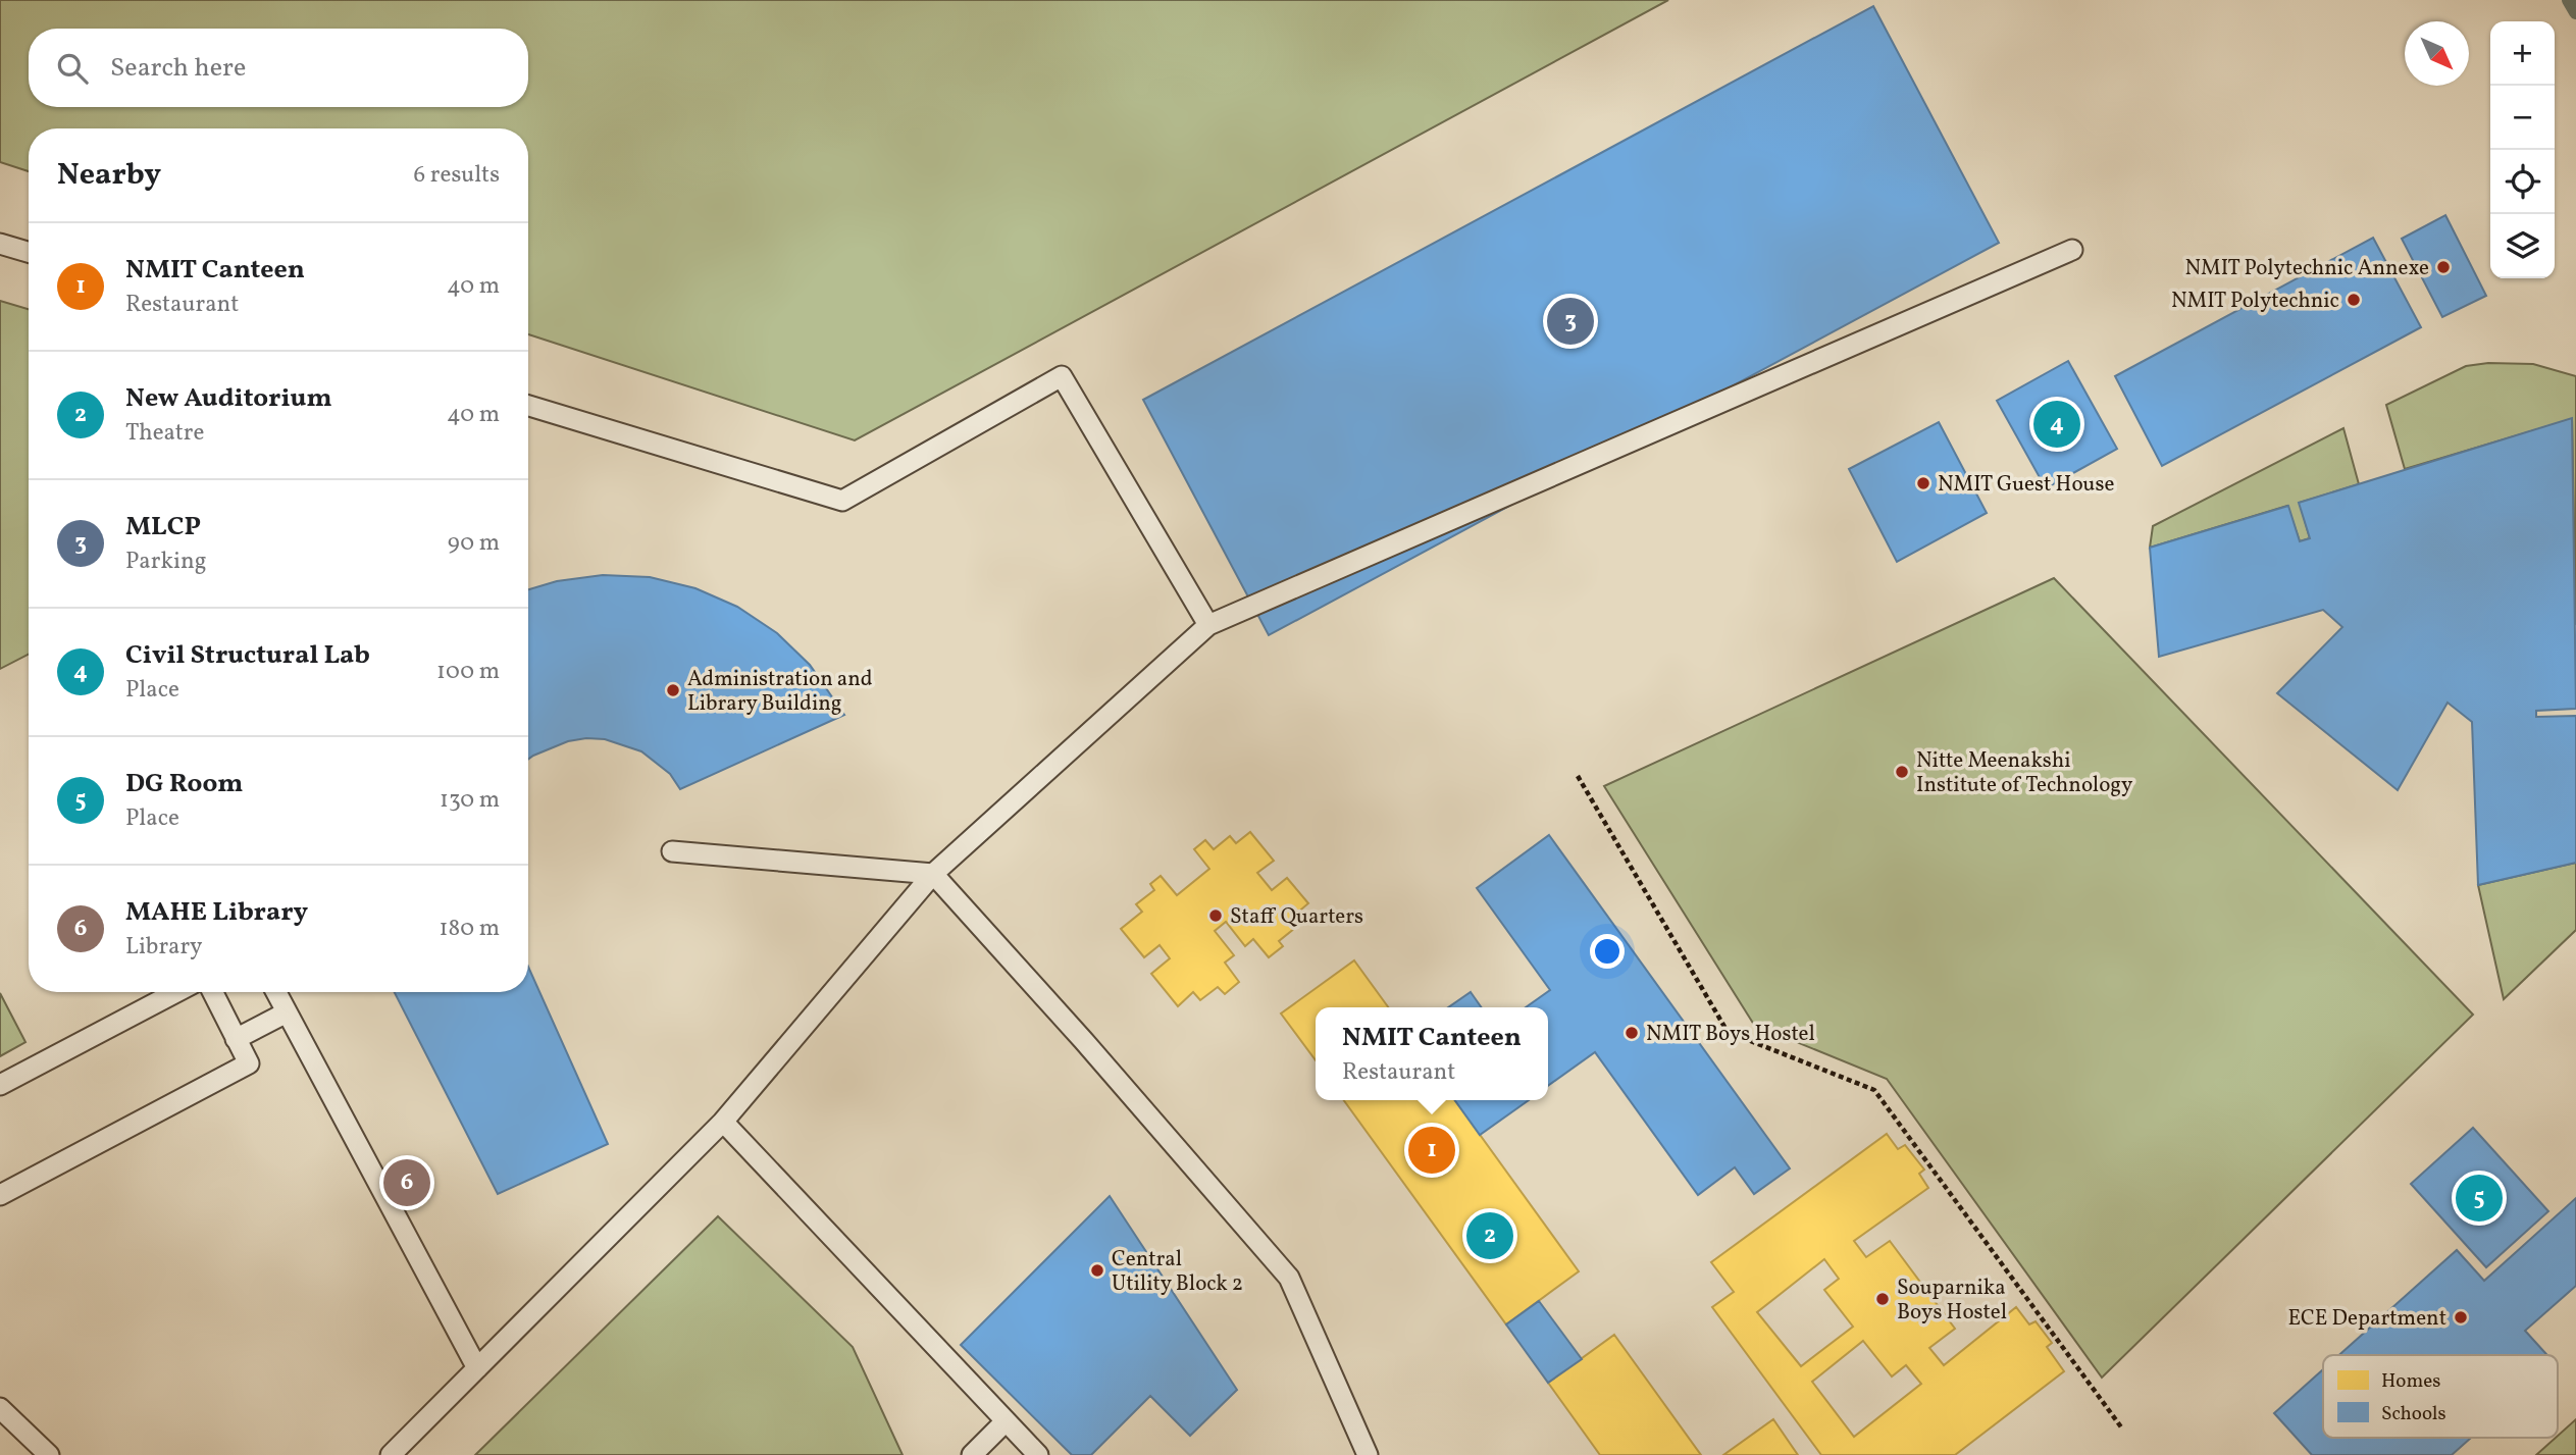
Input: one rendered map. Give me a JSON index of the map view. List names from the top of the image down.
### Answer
{
  "places": [
    "NMIT Polytechnic Annexe",
    "NMIT Polytechnic",
    "NMIT Guest House",
    "Administration and Library Building",
    "Nitte Meenakshi Institute of Technology",
    "Staff Quarters",
    "NMIT Boys Hostel",
    "Central Utility Block 2",
    "Souparnika Boys Hostel",
    "ECE Department"
  ],
  "legend": ["Homes", "Schools"],
  "north": "bottom right",
  "page": {
    "map_buttons": ["+", "−"],
    "search": "Search here",
    "heading": ["Nearby", "6 results"],
    "list": [
      {
        "mark": "1",
        "name": "NMIT Canteen",
        "note": "Restaurant",
        "value": "40 m"
      },
      {
        "mark": "2",
        "name": "New Auditorium",
        "note": "Theatre",
        "value": "40 m"
      },
      {
        "mark": "3",
        "name": "MLCP",
        "note": "Parking",
        "value": "90 m"
      },
      {
        "mark": "4",
        "name": "Civil Structural Lab",
        "note": "Place",
        "value": "100 m"
      },
      {
        "mark": "5",
        "name": "DG Room",
        "note": "Place",
        "value": "130 m"
      },
      {
        "mark": "6",
        "name": "MAHE Library",
        "note": "Library",
        "value": "180 m"
      }
    ],
    "pins": [
      "3",
      "4",
      "1",
      "6",
      "5",
      "2"
    ],
    "popup": ["NMIT Canteen", "Restaurant"]
  }
}
